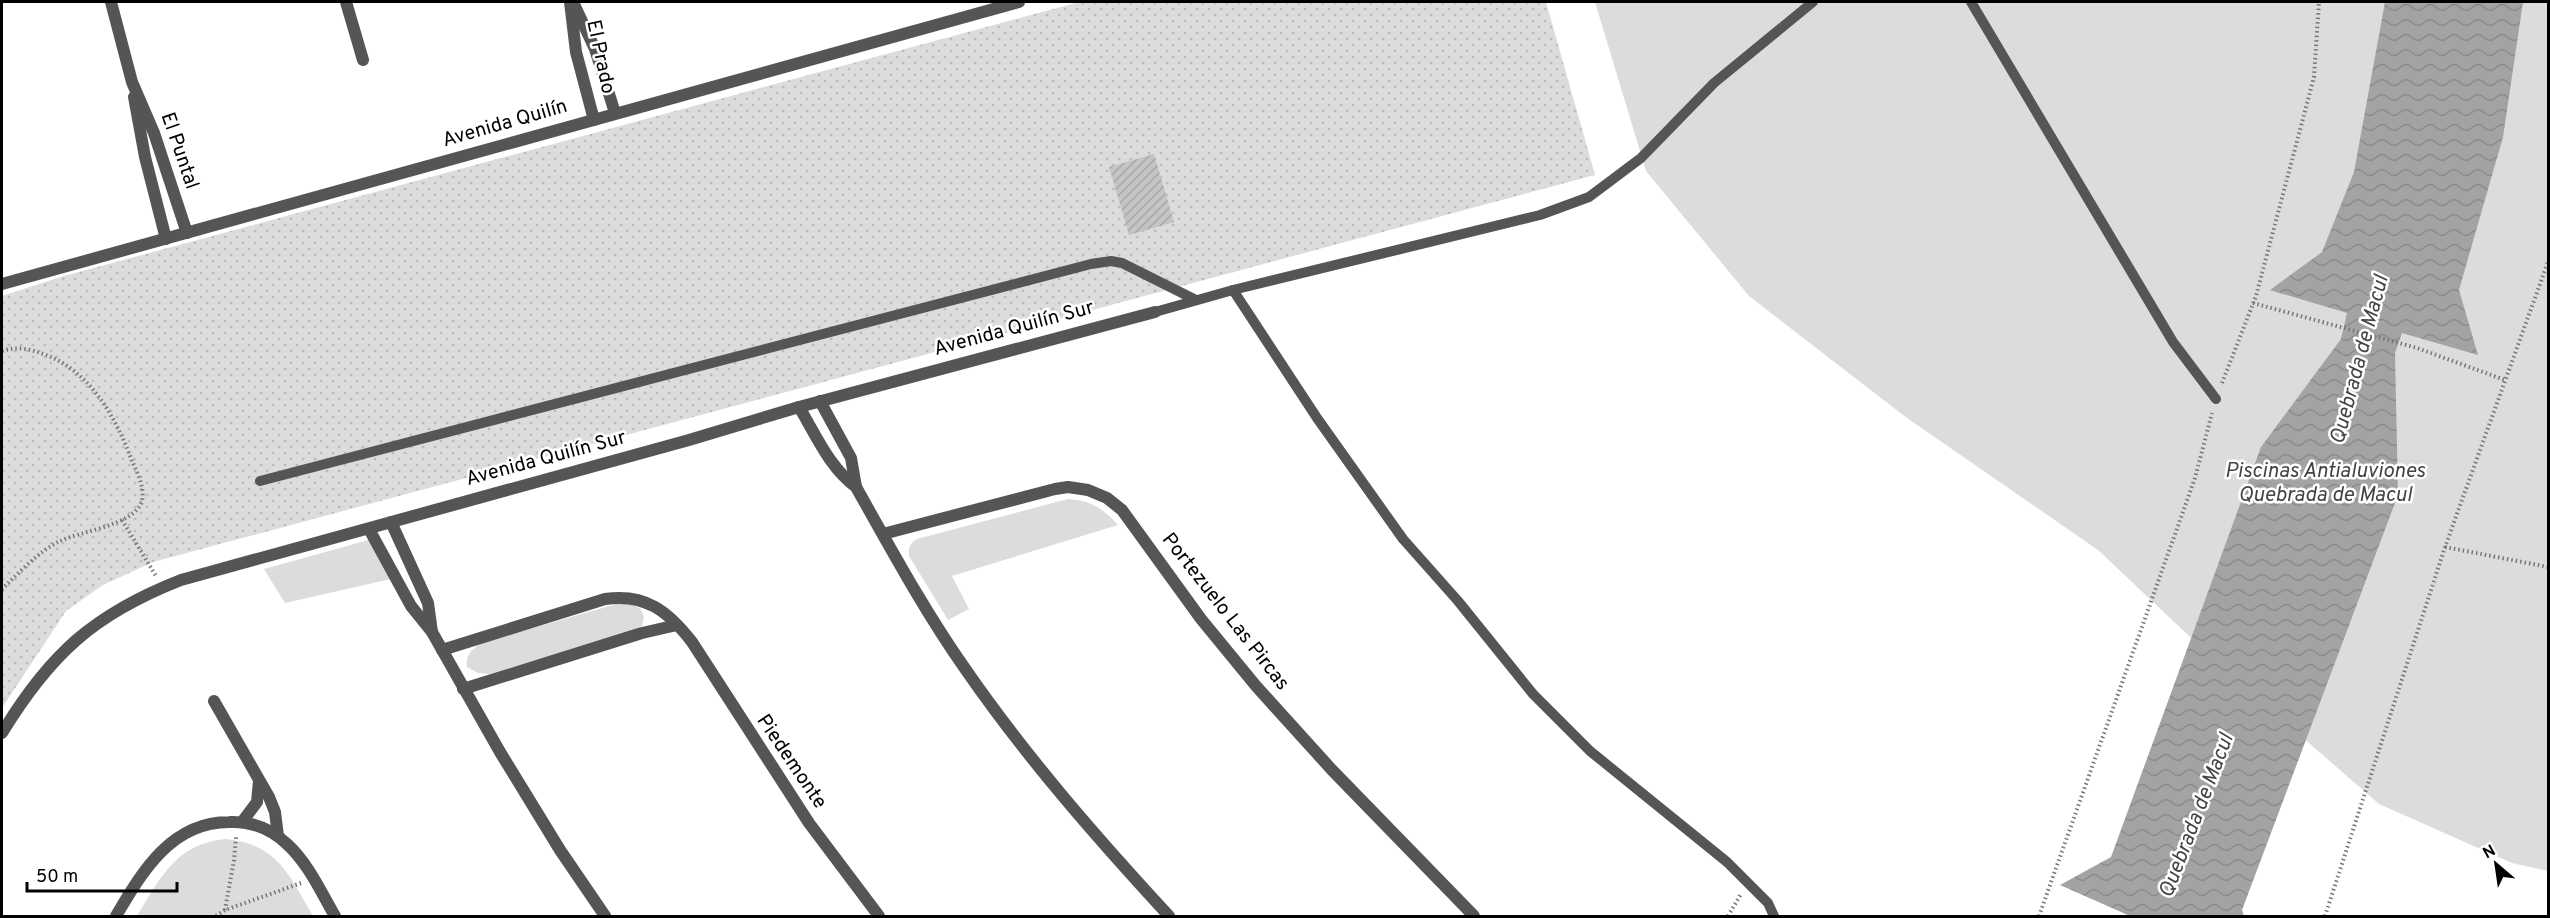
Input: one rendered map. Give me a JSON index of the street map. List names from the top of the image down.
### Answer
{
  "streets": {
    "street": [
      "El Prado",
      "Avenida Quilín",
      "El Puntal",
      "Avenida Quilín Sur",
      "Portezuelo Las Pircas",
      "Piedemonte"
    ]
  },
  "crossings": [
    ["El Prado", "Avenida Quilín"],
    ["Avenida Quilín", "El Puntal"]
  ],
  "water": ["Quebrada de Macul", "Piscinas Antialuviones Quebrada de Macul"],
  "scale_bar": "50 m",
  "north": "top left"
}
